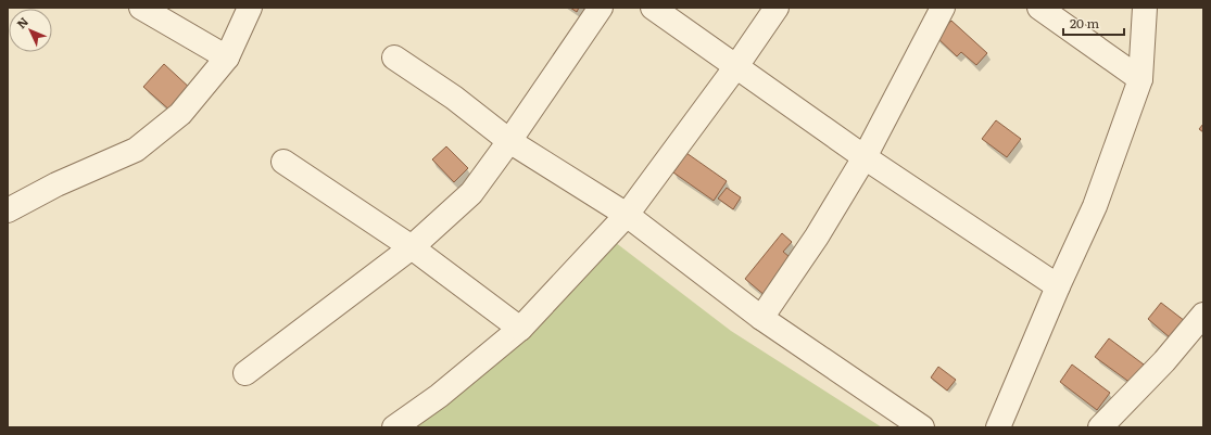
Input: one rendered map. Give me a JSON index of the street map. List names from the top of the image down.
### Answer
{
  "scale_bar": "20 m",
  "north": "top left"
}
